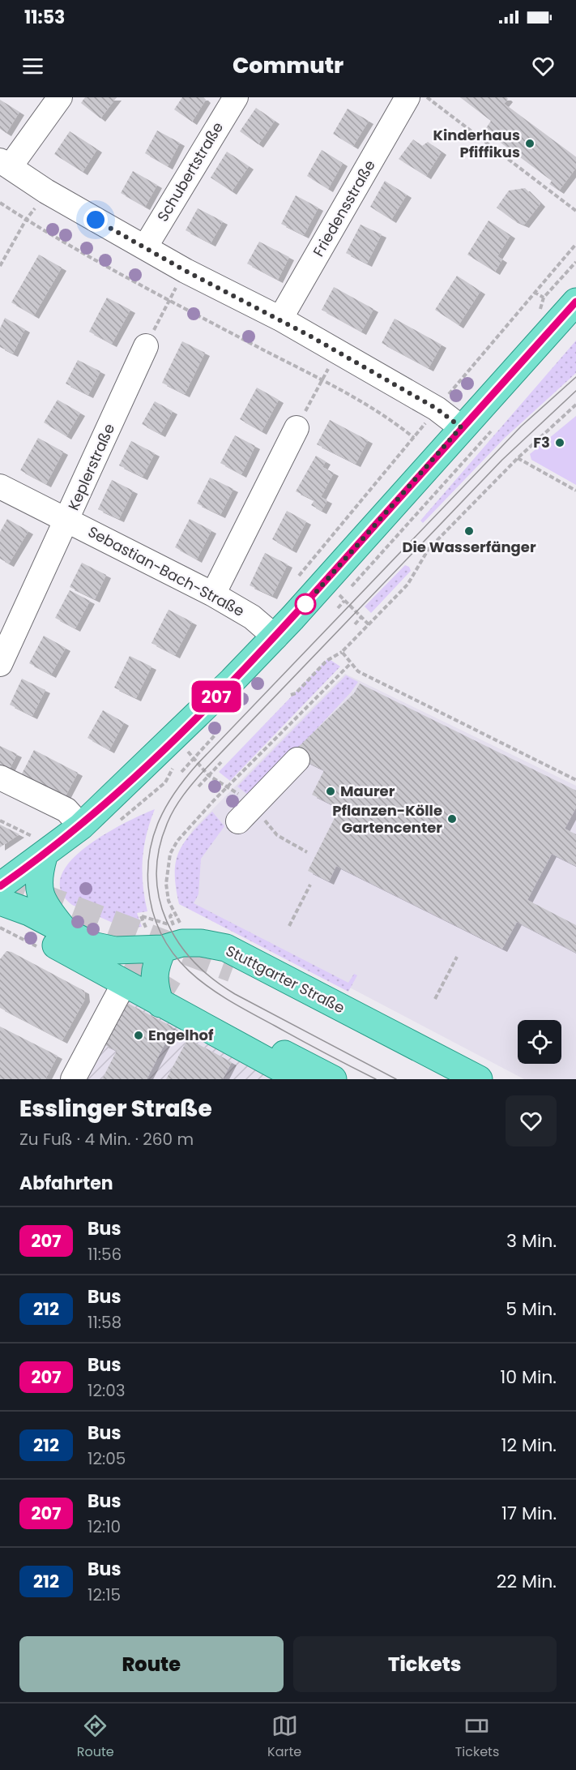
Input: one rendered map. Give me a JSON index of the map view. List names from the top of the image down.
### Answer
{
  "streets": {
    "main road": ["Stuttgarter Straße"],
    "street": [
      "Schubertstraße",
      "Friedensstraße",
      "Keplerstraße",
      "Sebastian-Bach-Straße"
    ]
  },
  "crossings": [
    ["Keplerstraße", "Sebastian-Bach-Straße"]
  ],
  "places": [
    "Kinderhaus Pfiffikus",
    "F3",
    "Die Wasserfänger",
    "Maurer",
    "Pflanzen-Kölle Gartencenter",
    "Engelhof"
  ],
  "lines": ["bus line 207"],
  "page": {
    "status": "11:53",
    "header": "Commutr",
    "on_map": "207",
    "heading": [
      ["Esslinger Straße", "Zu Fuß · 4 Min. · 260 m"],
      "Abfahrten"
    ],
    "list": [
      {
        "mark": "207",
        "name": "Bus",
        "note": "11:56",
        "value": "3 Min."
      },
      {
        "mark": "212",
        "name": "Bus",
        "note": "11:58",
        "value": "5 Min."
      },
      {
        "mark": "207",
        "name": "Bus",
        "note": "12:03",
        "value": "10 Min."
      },
      {
        "mark": "212",
        "name": "Bus",
        "note": "12:05",
        "value": "12 Min."
      },
      {
        "mark": "207",
        "name": "Bus",
        "note": "12:10",
        "value": "17 Min."
      },
      {
        "mark": "212",
        "name": "Bus",
        "note": "12:15",
        "value": "22 Min."
      }
    ],
    "buttons": ["Route", "Tickets"],
    "tabs": ["Route", "Karte", "Tickets"]
  }
}
